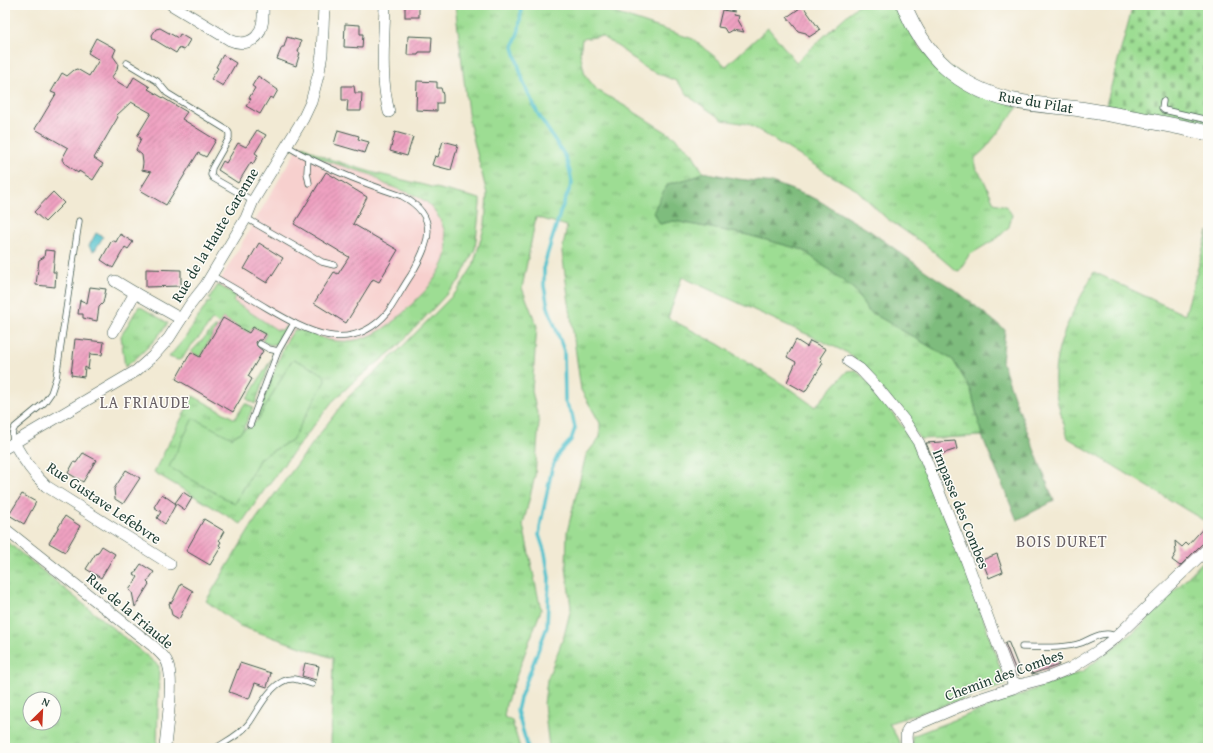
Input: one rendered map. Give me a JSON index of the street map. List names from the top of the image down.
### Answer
{
  "streets": {
    "main road": ["Rue du Pilat"],
    "street": [
      "Rue de la Haute Garenne",
      "Rue Gustave Lefebvre",
      "Impasse des Combes",
      "Rue de la Friaude",
      "Chemin des Combes"
    ]
  },
  "crossings": [
    ["Rue de la Haute Garenne", "Rue Gustave Lefebvre"],
    ["Impasse des Combes", "Chemin des Combes"]
  ],
  "districts": ["LA FRIAUDE", "BOIS DURET"],
  "north": "top right"
}
